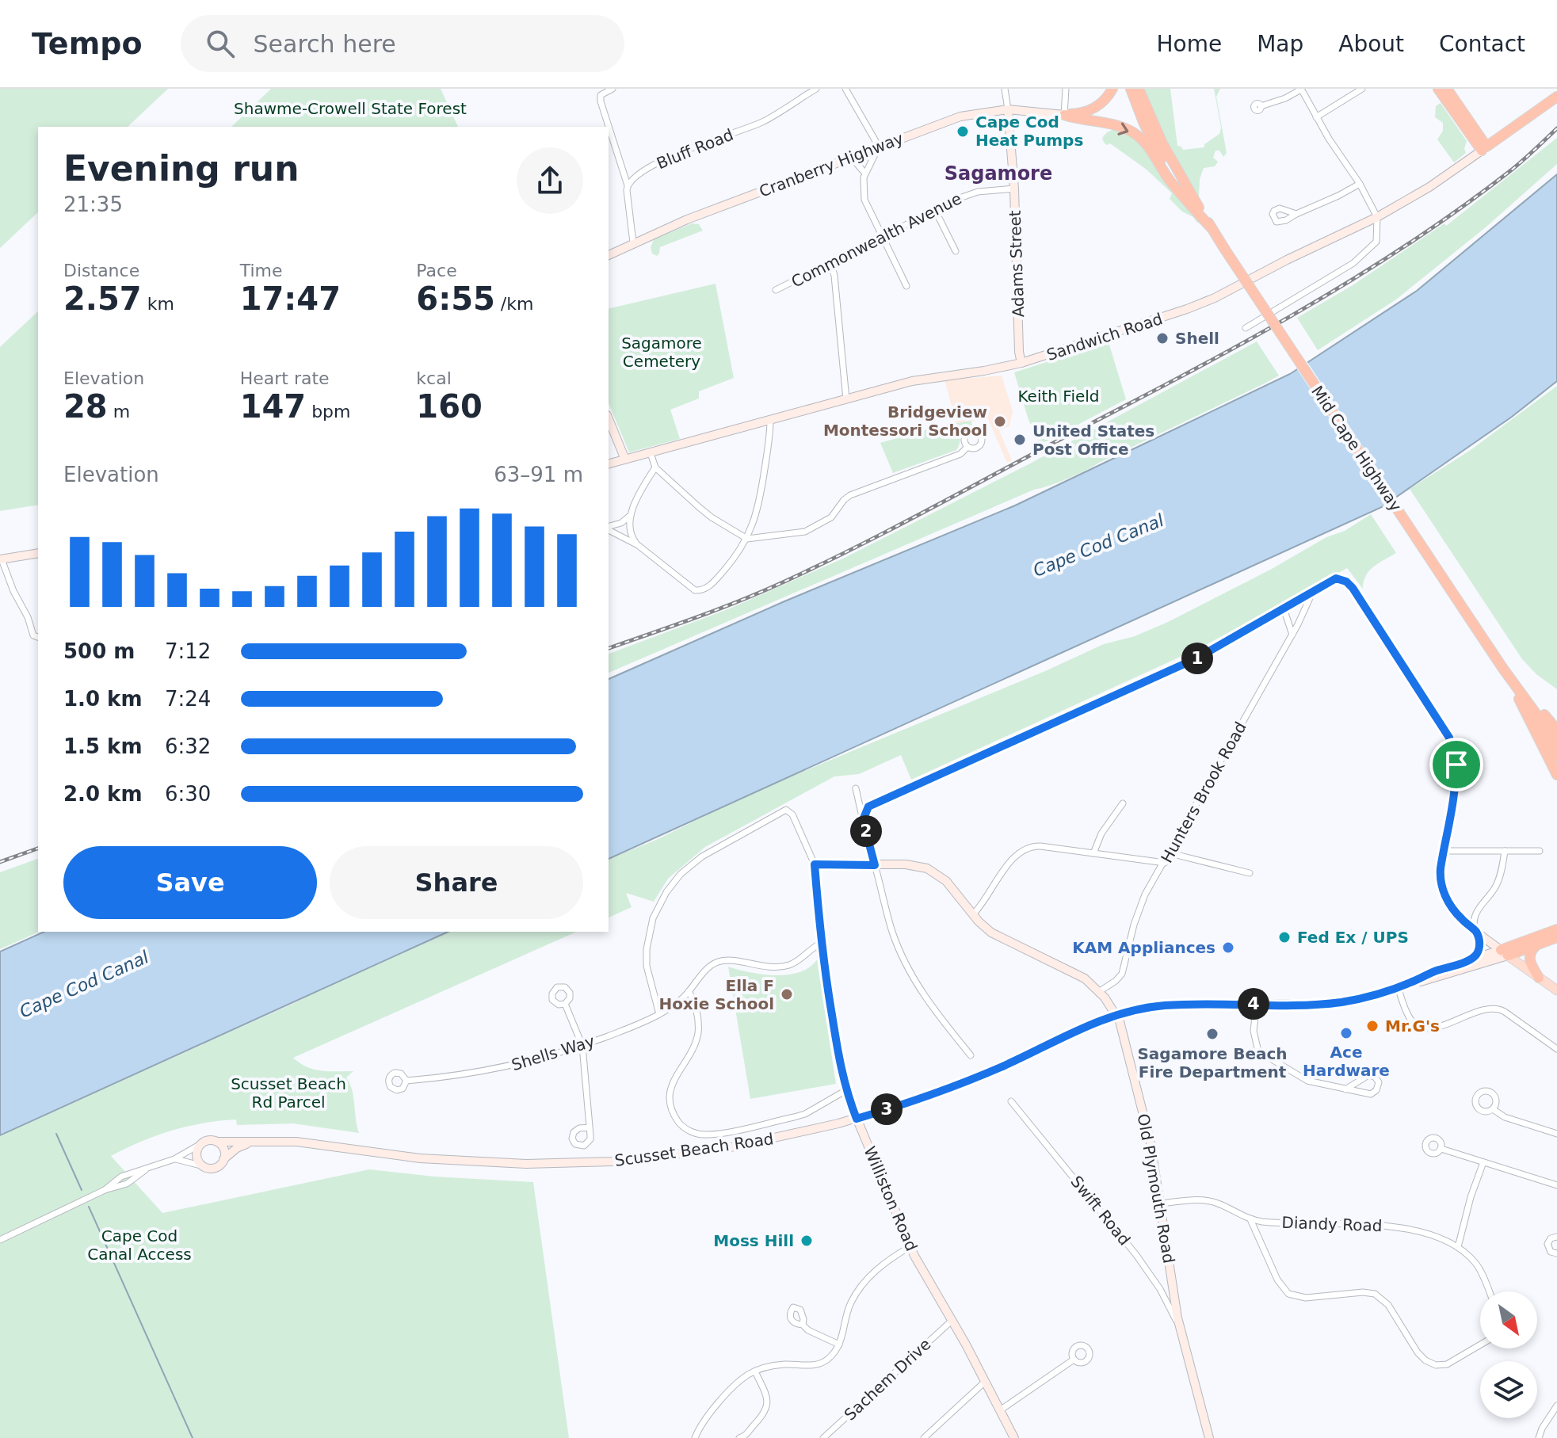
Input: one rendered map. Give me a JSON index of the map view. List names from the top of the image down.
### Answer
{
  "streets": {
    "highway": ["Sandwich Road", "Mid Cape Highway"],
    "main road": [
      "Cranberry Highway",
      "Adams Street",
      "Scusset Beach Road",
      "Old Plymouth Road",
      "Williston Road"
    ],
    "street": [
      "Bluff Road",
      "Commonwealth Avenue",
      "Hunters Brook Road",
      "Shells Way",
      "Swift Road",
      "Diandy Road",
      "Sachem Drive"
    ]
  },
  "crossings": [
    ["Cranberry Highway", "Adams Street"],
    ["Commonwealth Avenue", "Adams Street"],
    ["Adams Street", "Sandwich Road"],
    ["Hunters Brook Road", "Old Plymouth Road"],
    ["Shells Way", "Williston Road"],
    ["Scusset Beach Road", "Old Plymouth Road"],
    ["Scusset Beach Road", "Williston Road"],
    ["Old Plymouth Road", "Williston Road"],
    ["Old Plymouth Road", "Swift Road"],
    ["Old Plymouth Road", "Diandy Road"],
    ["Williston Road", "Sachem Drive"]
  ],
  "districts": ["Sagamore"],
  "water": ["Cape Cod Canal"],
  "parks": [
    "Shawme-Crowell State Forest",
    "Sagamore Cemetery",
    "Keith Field",
    "Scusset Beach Rd Parcel",
    "Cape Cod Canal Access"
  ],
  "places": [
    "Cape Cod Heat Pumps",
    "Shell",
    "Bridgeview Montessori School",
    "United States Post Office",
    "Fed Ex / UPS",
    "KAM Appliances",
    "Ella F Hoxie School",
    "Mr.G's",
    "Ace Hardware",
    "Sagamore Beach Fire Department",
    "Moss Hill"
  ],
  "north": "bottom right",
  "page": {
    "header": "Tempo",
    "search": "Search here",
    "nav": [
      "Home",
      "Map",
      "About",
      "Contact"
    ],
    "heading": ["Evening run", "21:35"],
    "stats": [
      ["Distance", "2.57 km"],
      ["Time", "17:47"],
      ["Pace", "6:55 /km"],
      ["Elevation", "28 m"],
      ["Heart rate", "147 bpm"],
      ["kcal", "160"]
    ],
    "chart": ["Elevation", "63–91 m"],
    "list": [
      {
        "name": "500 m",
        "note": "7:12"
      },
      {
        "name": "1.0 km",
        "note": "7:24"
      },
      {
        "name": "1.5 km",
        "note": "6:32"
      },
      {
        "name": "2.0 km",
        "note": "6:30"
      }
    ],
    "pins": [
      "1",
      "2",
      "4",
      "3"
    ],
    "buttons": ["Save", "Share"]
  }
}
